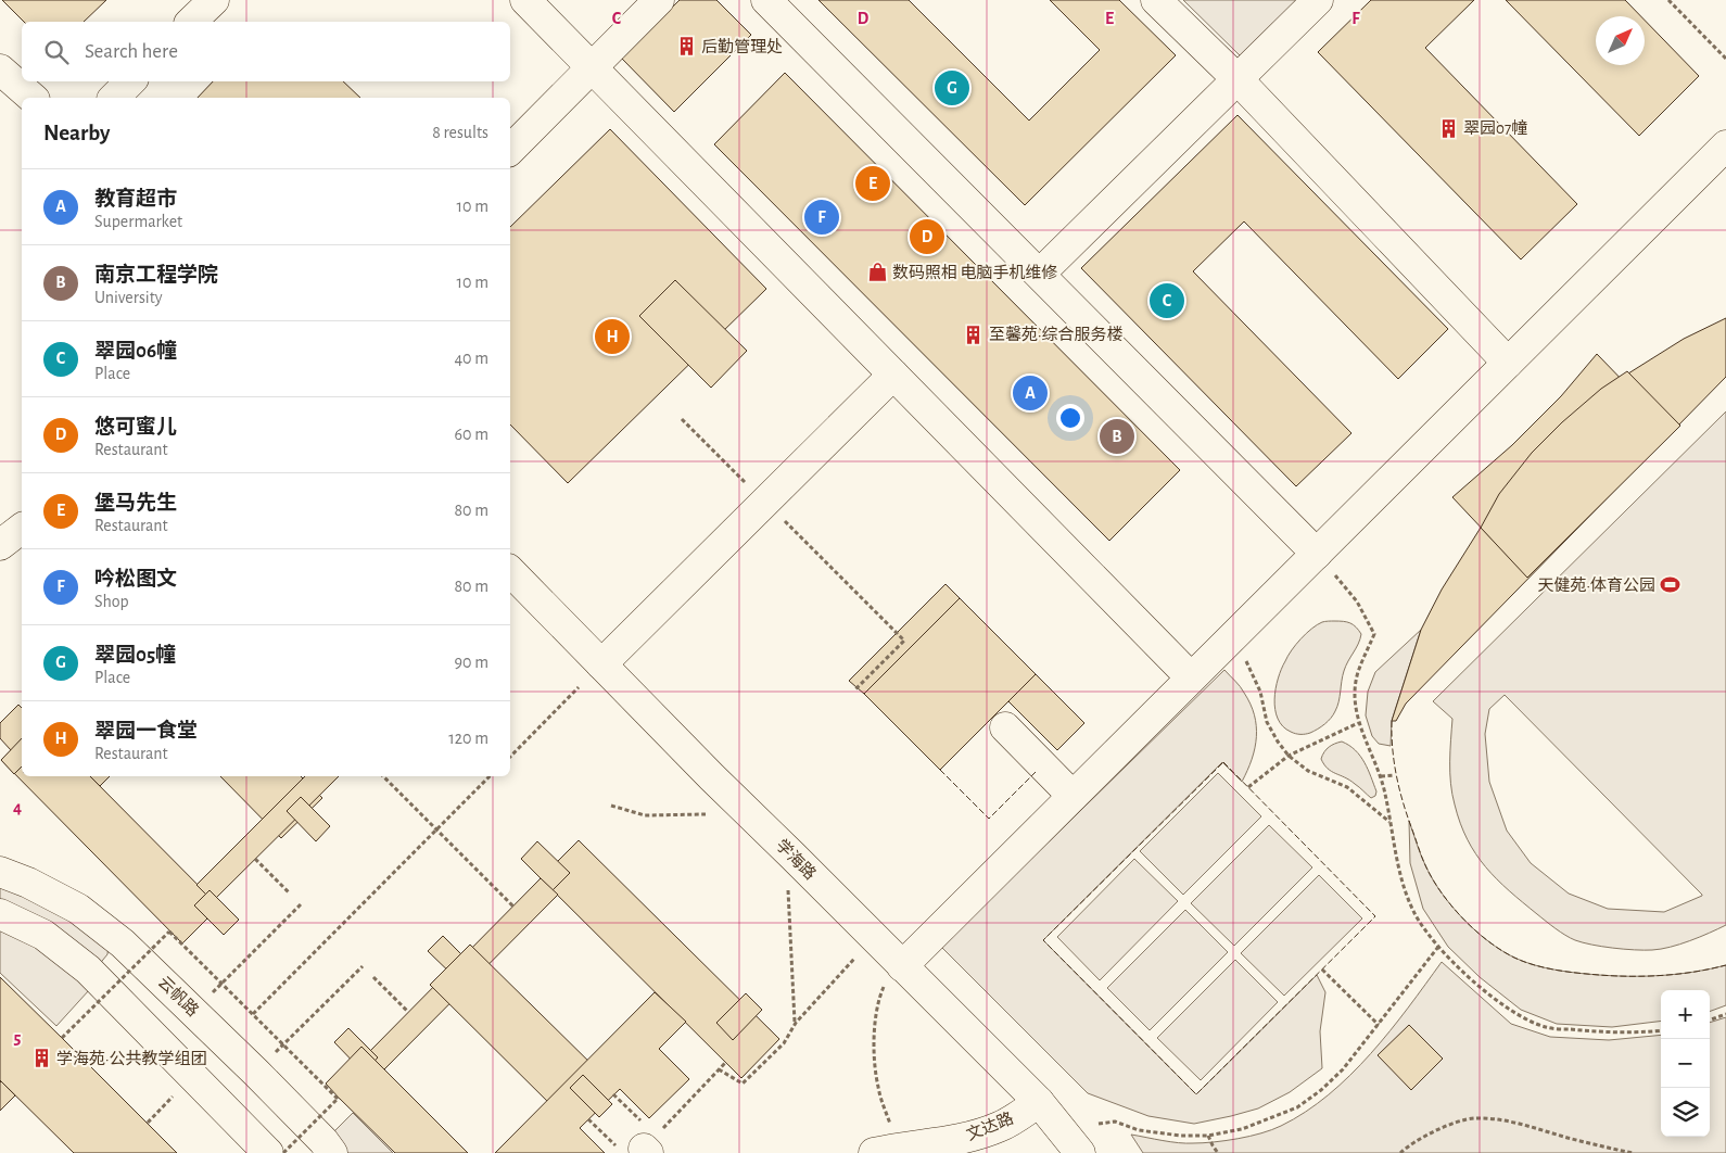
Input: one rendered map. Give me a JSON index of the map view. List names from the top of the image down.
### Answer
{
  "streets": {
    "street": ["学海路", "云帆路", "文达路"]
  },
  "crossings": [
    ["学海路", "文达路"]
  ],
  "places": {
    "building": [
      "后勤管理处",
      "翠园07幢",
      "至馨苑·综合服务楼",
      "学海苑·公共教学组团"
    ],
    "shop": ["数码照相 电脑手机维修"],
    "sports": ["天健苑·体育公园"]
  },
  "north": "top right",
  "page": {
    "search": "Search here",
    "pins": [
      "G",
      "E",
      "F",
      "D",
      "C",
      "H",
      "A",
      "B"
    ],
    "heading": ["Nearby", "8 results"],
    "list": [
      {
        "mark": "A",
        "name": "教育超市",
        "note": "Supermarket",
        "value": "10 m"
      },
      {
        "mark": "B",
        "name": "南京工程学院",
        "note": "University",
        "value": "10 m"
      },
      {
        "mark": "C",
        "name": "翠园06幢",
        "note": "Place",
        "value": "40 m"
      },
      {
        "mark": "D",
        "name": "悠可蜜儿",
        "note": "Restaurant",
        "value": "60 m"
      },
      {
        "mark": "E",
        "name": "堡马先生",
        "note": "Restaurant",
        "value": "80 m"
      },
      {
        "mark": "F",
        "name": "吟松图文",
        "note": "Shop",
        "value": "80 m"
      },
      {
        "mark": "G",
        "name": "翠园05幢",
        "note": "Place",
        "value": "90 m"
      },
      {
        "mark": "H",
        "name": "翠园一食堂",
        "note": "Restaurant",
        "value": "120 m"
      }
    ],
    "map_buttons": ["+", "−"]
  },
  "grid": {
    "columns": [
      "C",
      "D",
      "E",
      "F"
    ],
    "rows": ["4", "5"]
  }
}
